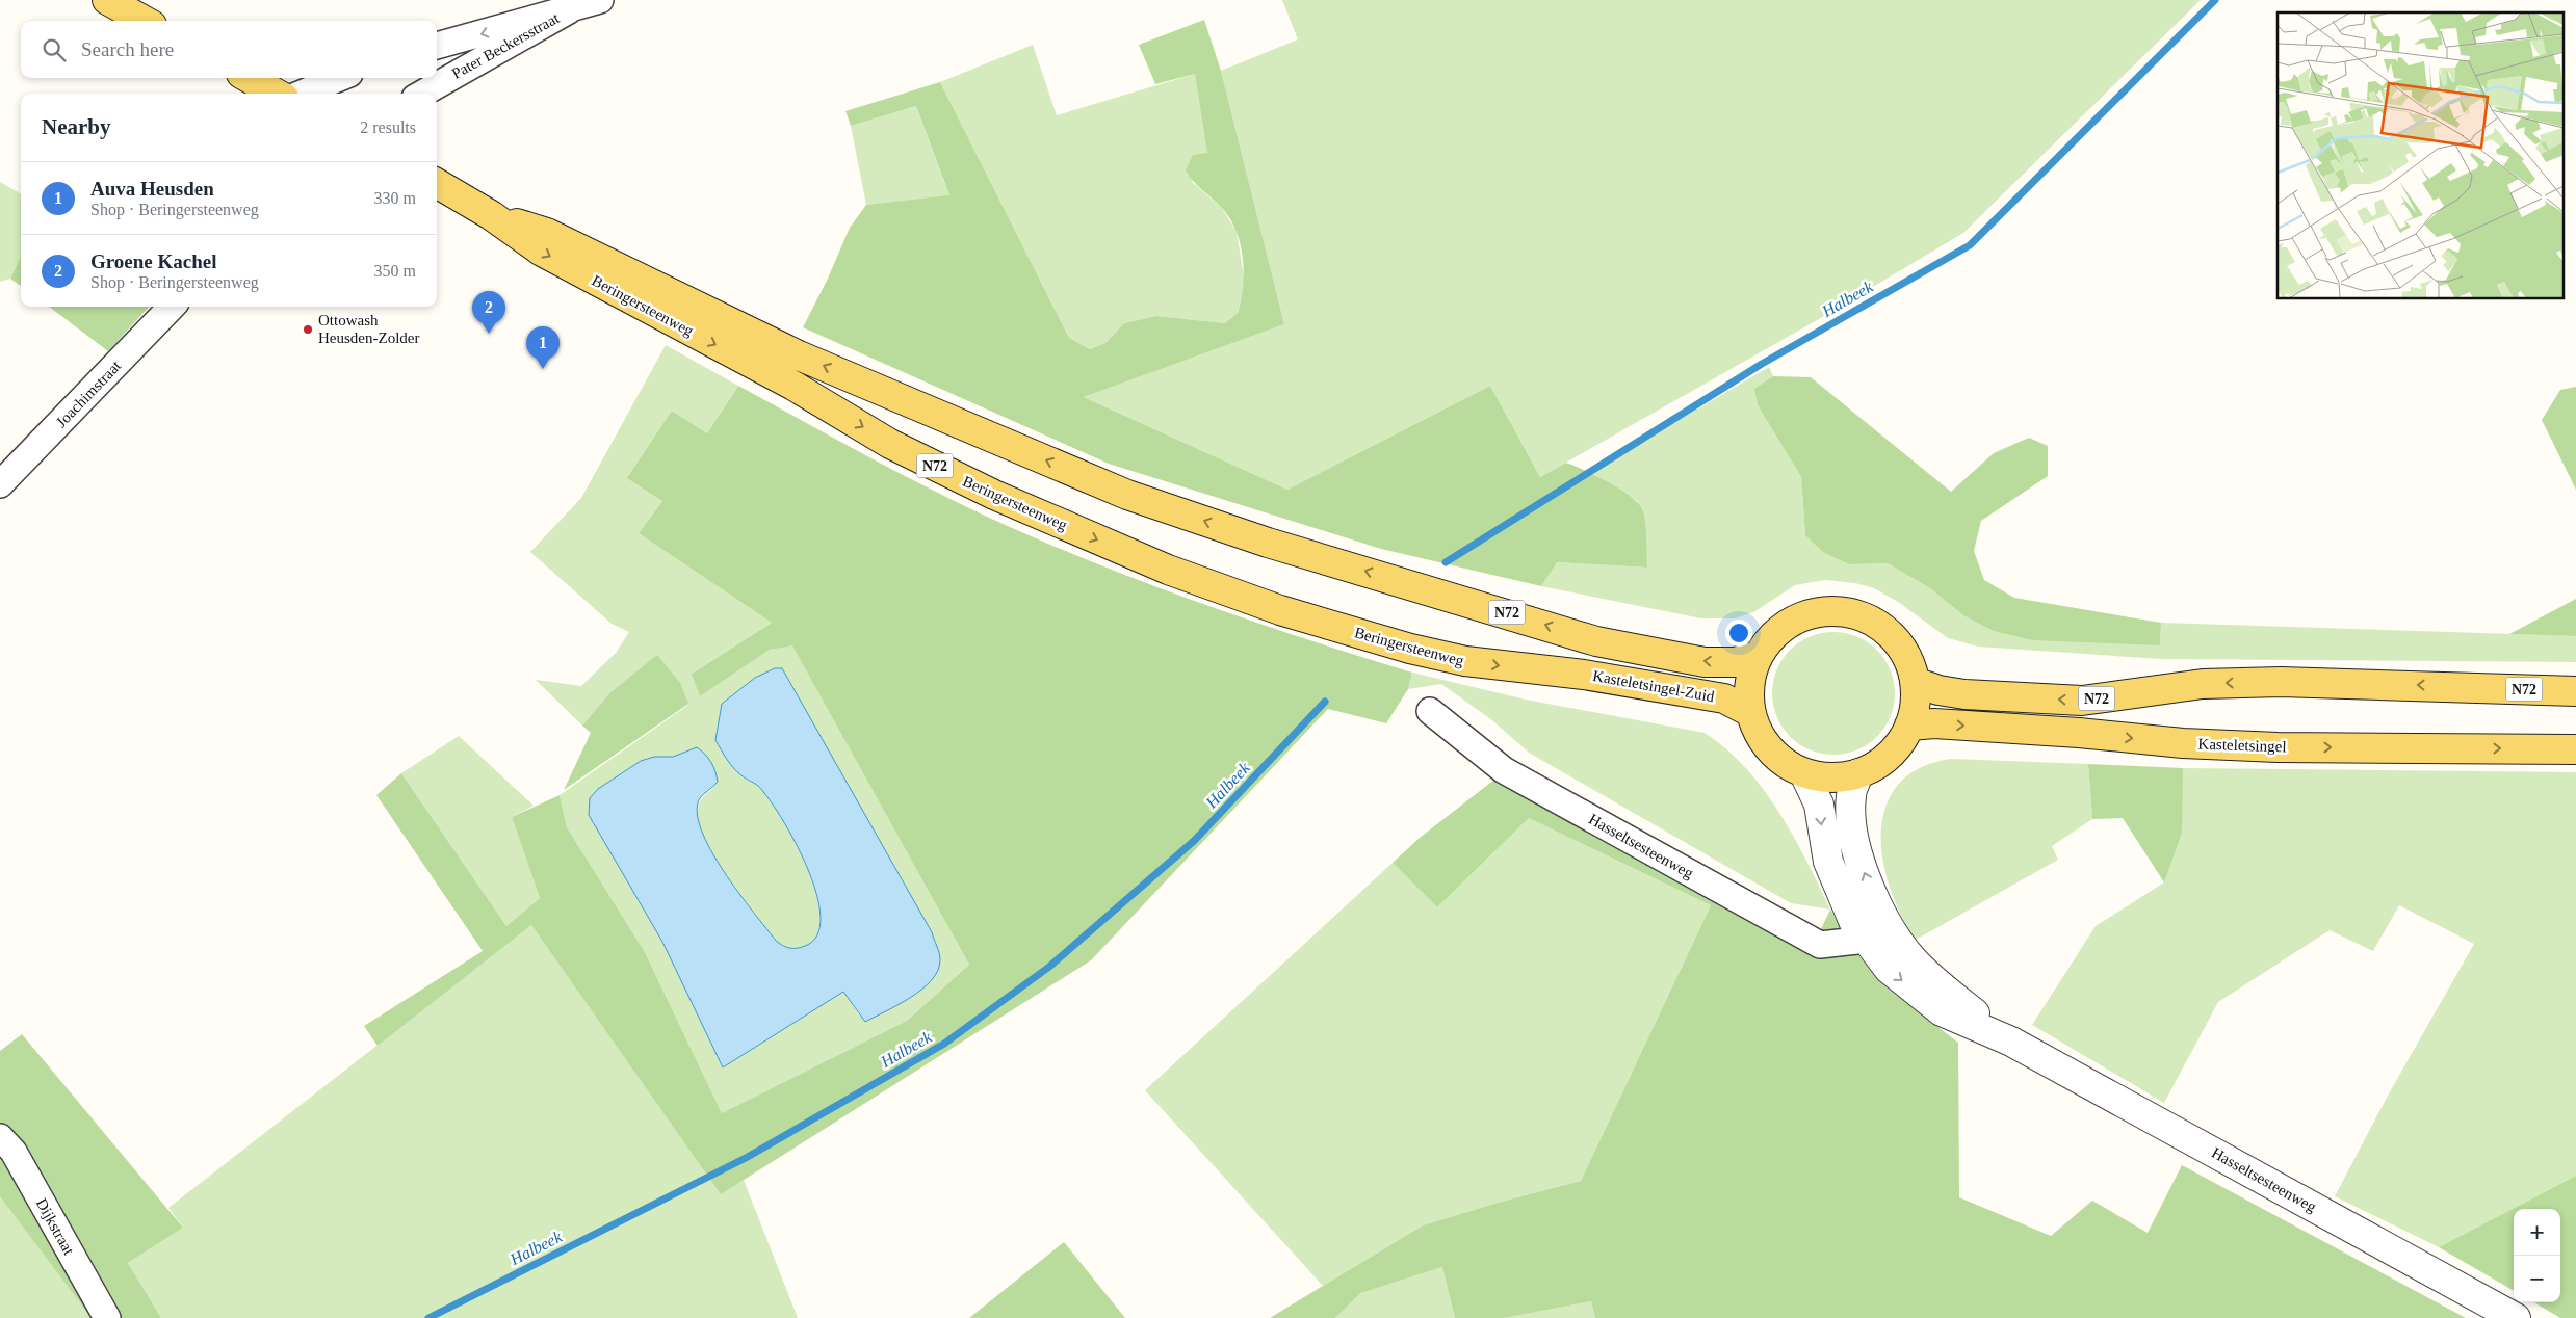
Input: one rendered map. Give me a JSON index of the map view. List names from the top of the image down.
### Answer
{
  "streets": {
    "main road": [
      "Beringersteenweg",
      "N72",
      "Kasteletsingel-Zuid",
      "Kasteletsingel"
    ],
    "street": [
      "Pater Beckersstraat",
      "Joachimstraat",
      "Hasseltsesteenweg",
      "Dijkstraat"
    ]
  },
  "crossings": [
    ["Beringersteenweg", "Kasteletsingel-Zuid"],
    ["N72", "Kasteletsingel-Zuid"],
    ["N72", "Kasteletsingel"],
    ["N72", "Hasseltsesteenweg"],
    ["Kasteletsingel-Zuid", "Kasteletsingel"],
    ["Kasteletsingel-Zuid", "Hasseltsesteenweg"],
    ["Kasteletsingel", "Hasseltsesteenweg"]
  ],
  "water": ["Halbeek"],
  "places": ["Ottowash Heusden-Zolder"],
  "page": {
    "search": "Search here",
    "heading": ["Nearby", "2 results"],
    "list": [
      {
        "mark": "1",
        "name": "Auva Heusden",
        "note": "Shop · Beringersteenweg",
        "value": "330 m"
      },
      {
        "mark": "2",
        "name": "Groene Kachel",
        "note": "Shop · Beringersteenweg",
        "value": "350 m"
      }
    ],
    "pins": ["2", "1"],
    "map_buttons": ["+", "−"]
  }
}
